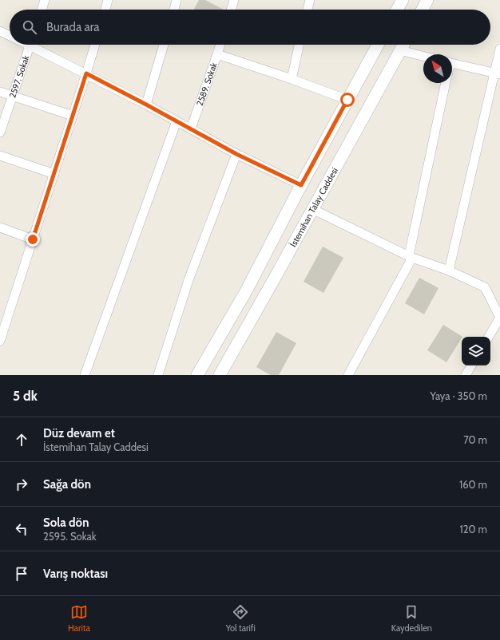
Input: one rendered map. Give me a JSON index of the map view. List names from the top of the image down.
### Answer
{
  "streets": {
    "street": ["2597. Sokak", "2589. Sokak", "İstemihan Talay Caddesi"]
  },
  "north": "top left",
  "page": {
    "search": "Burada ara",
    "heading": ["5 dk", "Yaya · 350 m"],
    "list": [
      ["Düz devam et", "İstemihan Talay Caddesi", "70 m"],
      ["Sağa dön", "160 m"],
      ["Sola dön", "2595. Sokak", "120 m"],
      "Varış noktası"
    ],
    "nav": ["Harita", "Yol tarifi", "Kaydedilen"]
  }
}
